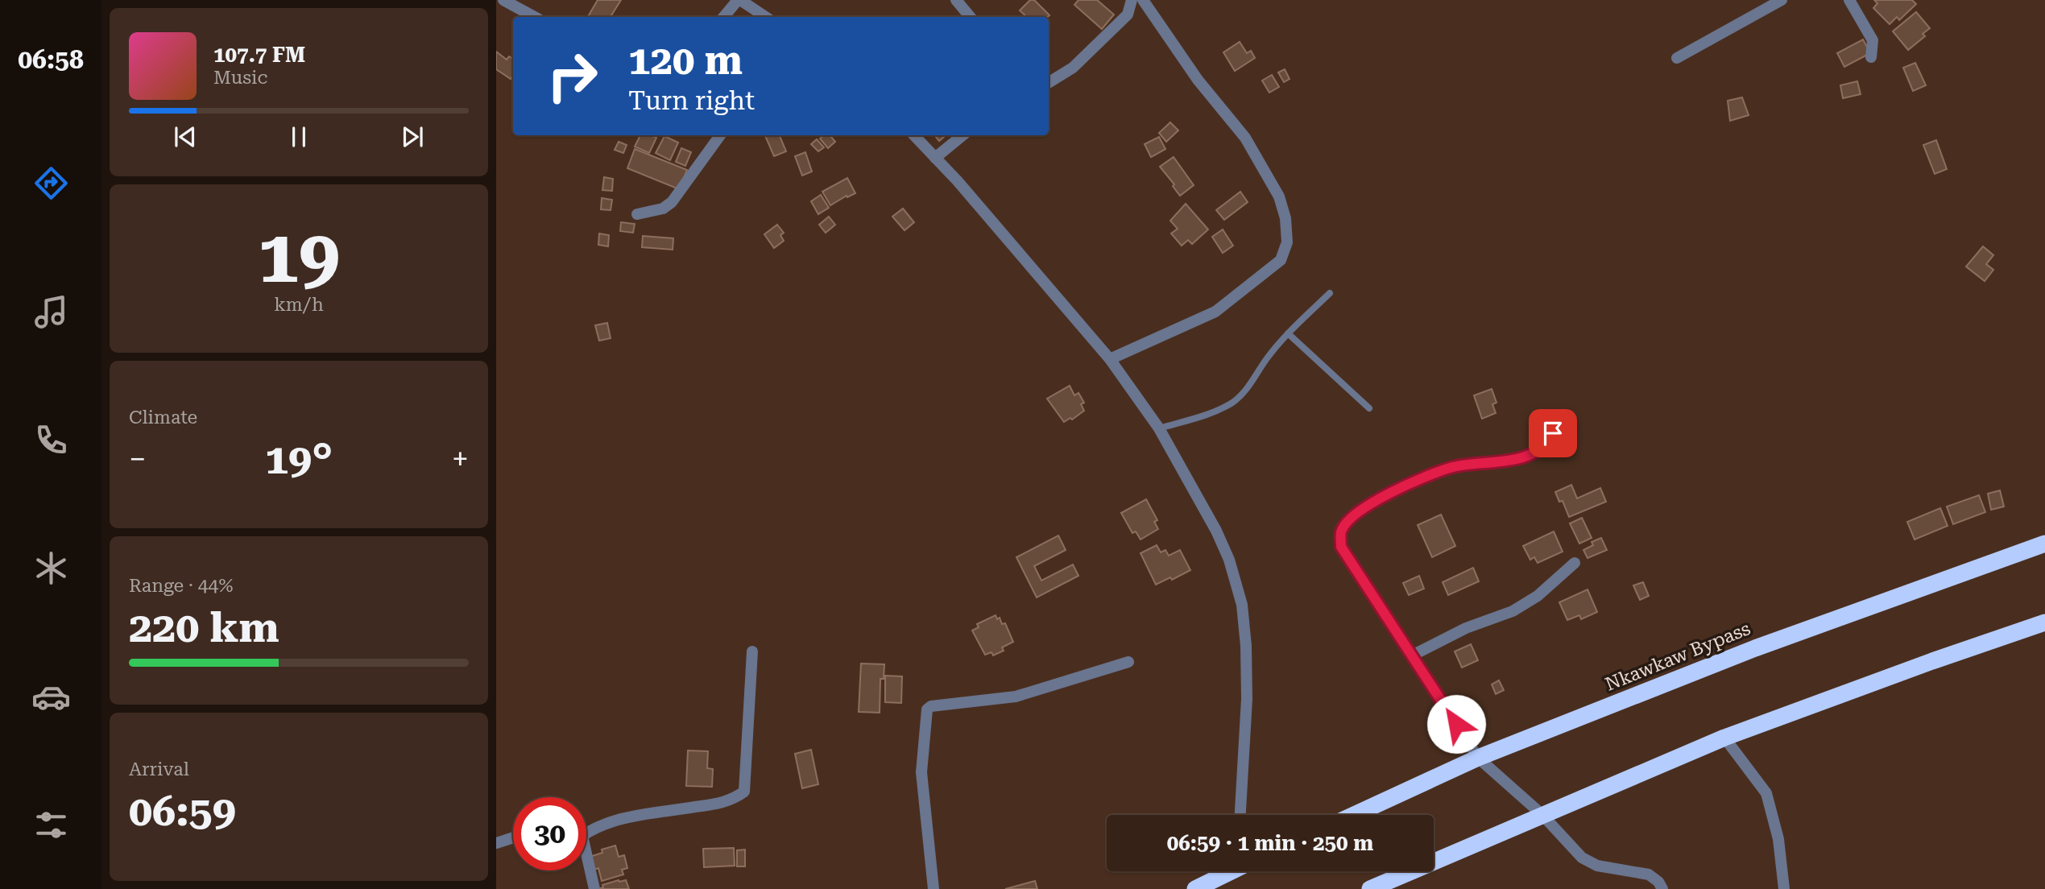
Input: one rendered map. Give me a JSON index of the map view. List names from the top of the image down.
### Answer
{
  "streets": {
    "highway": ["Nkawkaw Bypass"]
  },
  "page": {
    "tabs": "06:58",
    "turn": ["120 m", "Turn right"],
    "song": ["107.7 FM", "Music"],
    "tile": [
      ["19", "km/h"],
      "Climate",
      ["Range · 44%", "220 km"],
      ["Arrival", "06:59"]
    ],
    "heat": ["−", "19°", "+"],
    "limit": "30",
    "trip": "06:59 · 1 min · 250 m"
  }
}
